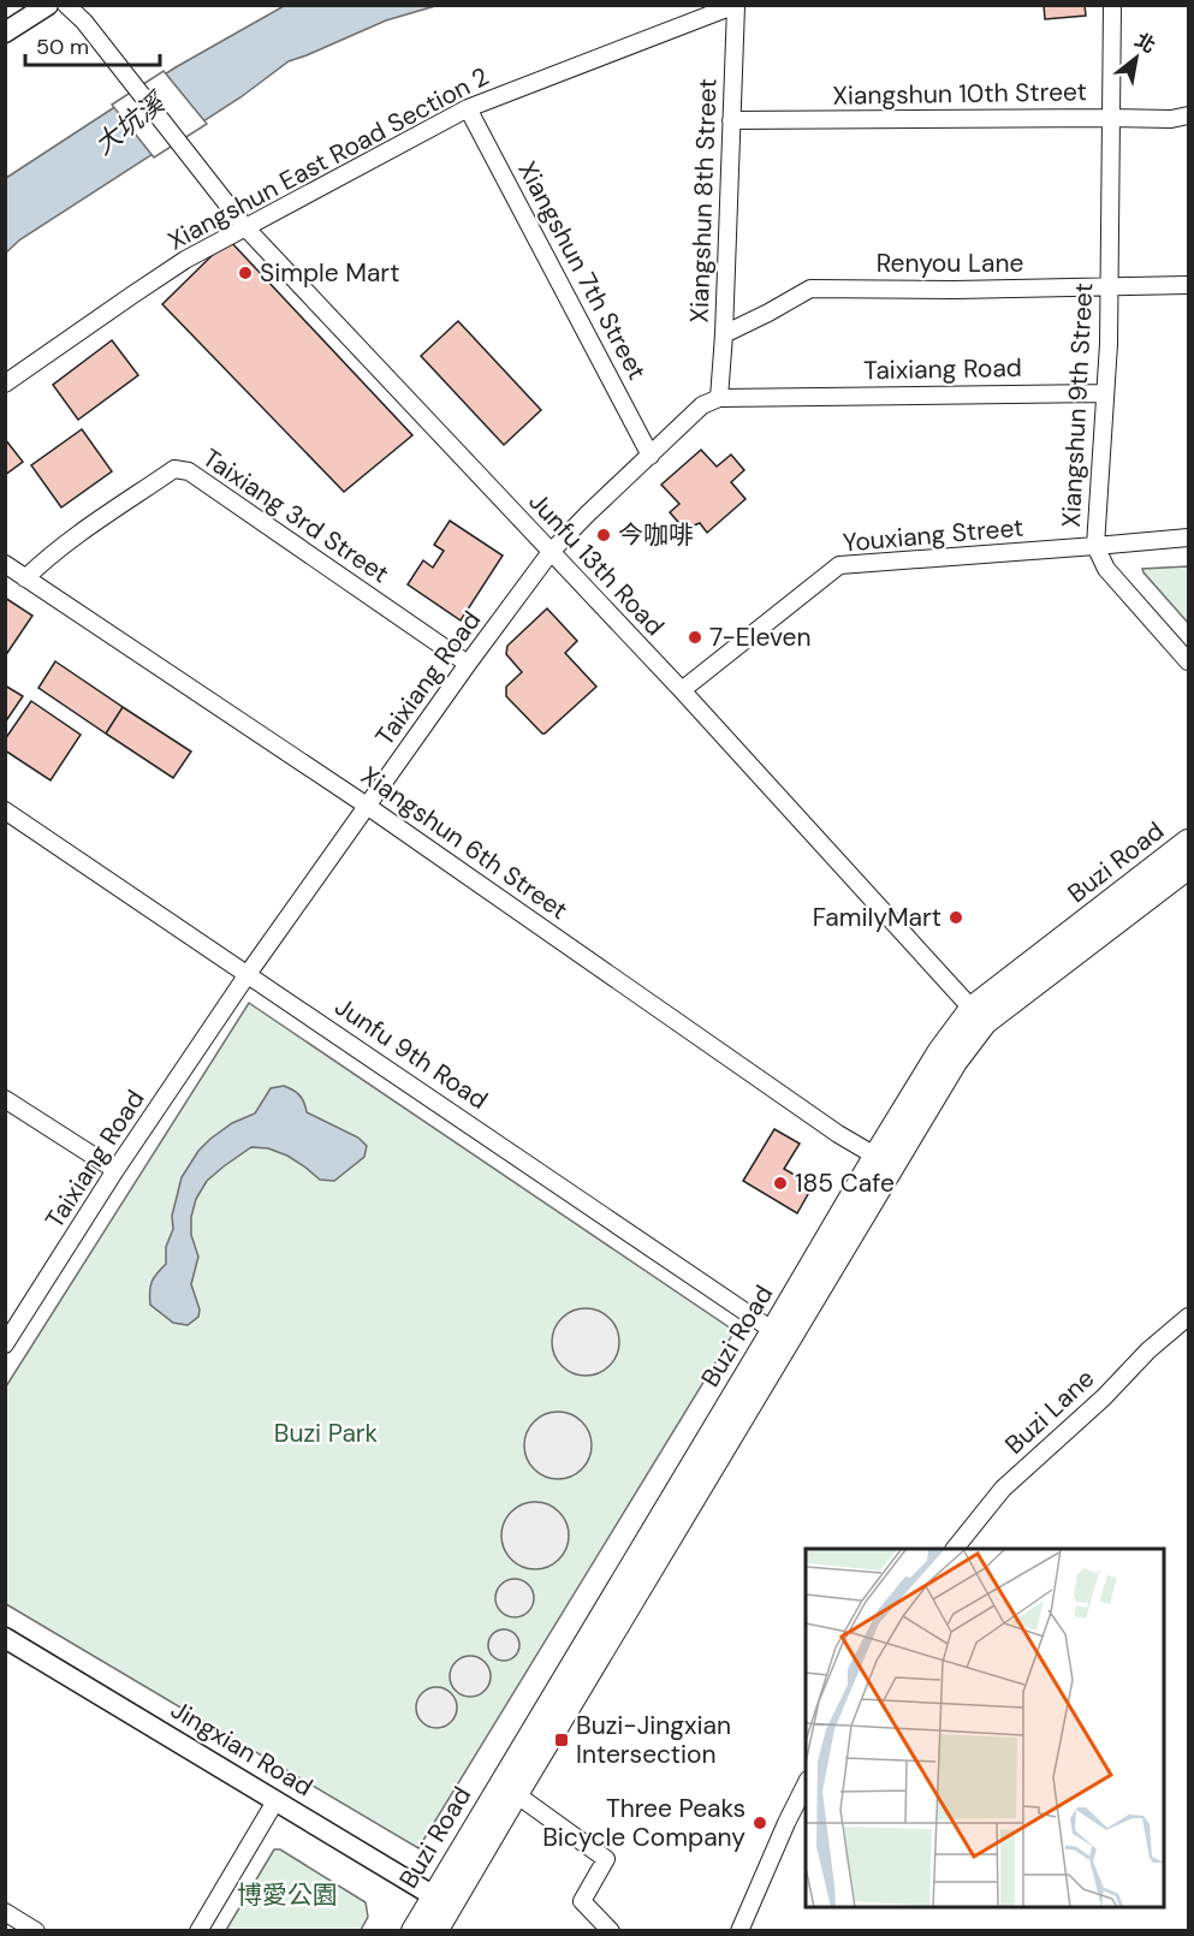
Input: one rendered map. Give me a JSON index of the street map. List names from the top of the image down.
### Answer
{
  "streets": {
    "main road": ["Buzi Road"],
    "street": [
      "Xiangshun 10th Street",
      "Xiangshun East Road Section 2",
      "Xiangshun 8th Street",
      "Renyou Lane",
      "Xiangshun 7th Street",
      "Taixiang Road",
      "Xiangshun 9th Street",
      "Taixiang 3rd Street",
      "Youxiang Street",
      "Junfu 13th Road",
      "Xiangshun 6th Street",
      "Junfu 9th Road",
      "Buzi Lane",
      "Jingxian Road"
    ]
  },
  "crossings": [
    ["Xiangshun 10th Street", "Xiangshun 8th Street"],
    ["Xiangshun 10th Street", "Xiangshun 9th Street"],
    ["Xiangshun East Road Section 2", "Xiangshun 8th Street"],
    ["Xiangshun East Road Section 2", "Xiangshun 7th Street"],
    ["Xiangshun East Road Section 2", "Junfu 13th Road"],
    ["Xiangshun 8th Street", "Renyou Lane"],
    ["Xiangshun 8th Street", "Taixiang Road"],
    ["Renyou Lane", "Xiangshun 9th Street"],
    ["Xiangshun 7th Street", "Taixiang Road"],
    ["Taixiang Road", "Xiangshun 9th Street"],
    ["Taixiang Road", "Taixiang 3rd Street"],
    ["Taixiang Road", "Junfu 13th Road"],
    ["Taixiang Road", "Xiangshun 6th Street"],
    ["Taixiang Road", "Junfu 9th Road"],
    ["Xiangshun 9th Street", "Youxiang Street"],
    ["Taixiang 3rd Street", "Xiangshun 6th Street"],
    ["Youxiang Street", "Junfu 13th Road"],
    ["Junfu 13th Road", "Buzi Road"],
    ["Xiangshun 6th Street", "Buzi Road"],
    ["Buzi Road", "Junfu 9th Road"],
    ["Buzi Road", "Jingxian Road"]
  ],
  "water": ["大坑溪"],
  "parks": ["Buzi Park", "博愛公園"],
  "places": {
    "other": [
      "Simple Mart",
      "今咖啡",
      "7-Eleven",
      "FamilyMart",
      "185 Cafe",
      "Three Peaks Bicycle Company"
    ],
    "transit": ["Buzi-Jingxian Intersection"]
  },
  "scale_bar": "50 m",
  "north": "top right"
}
